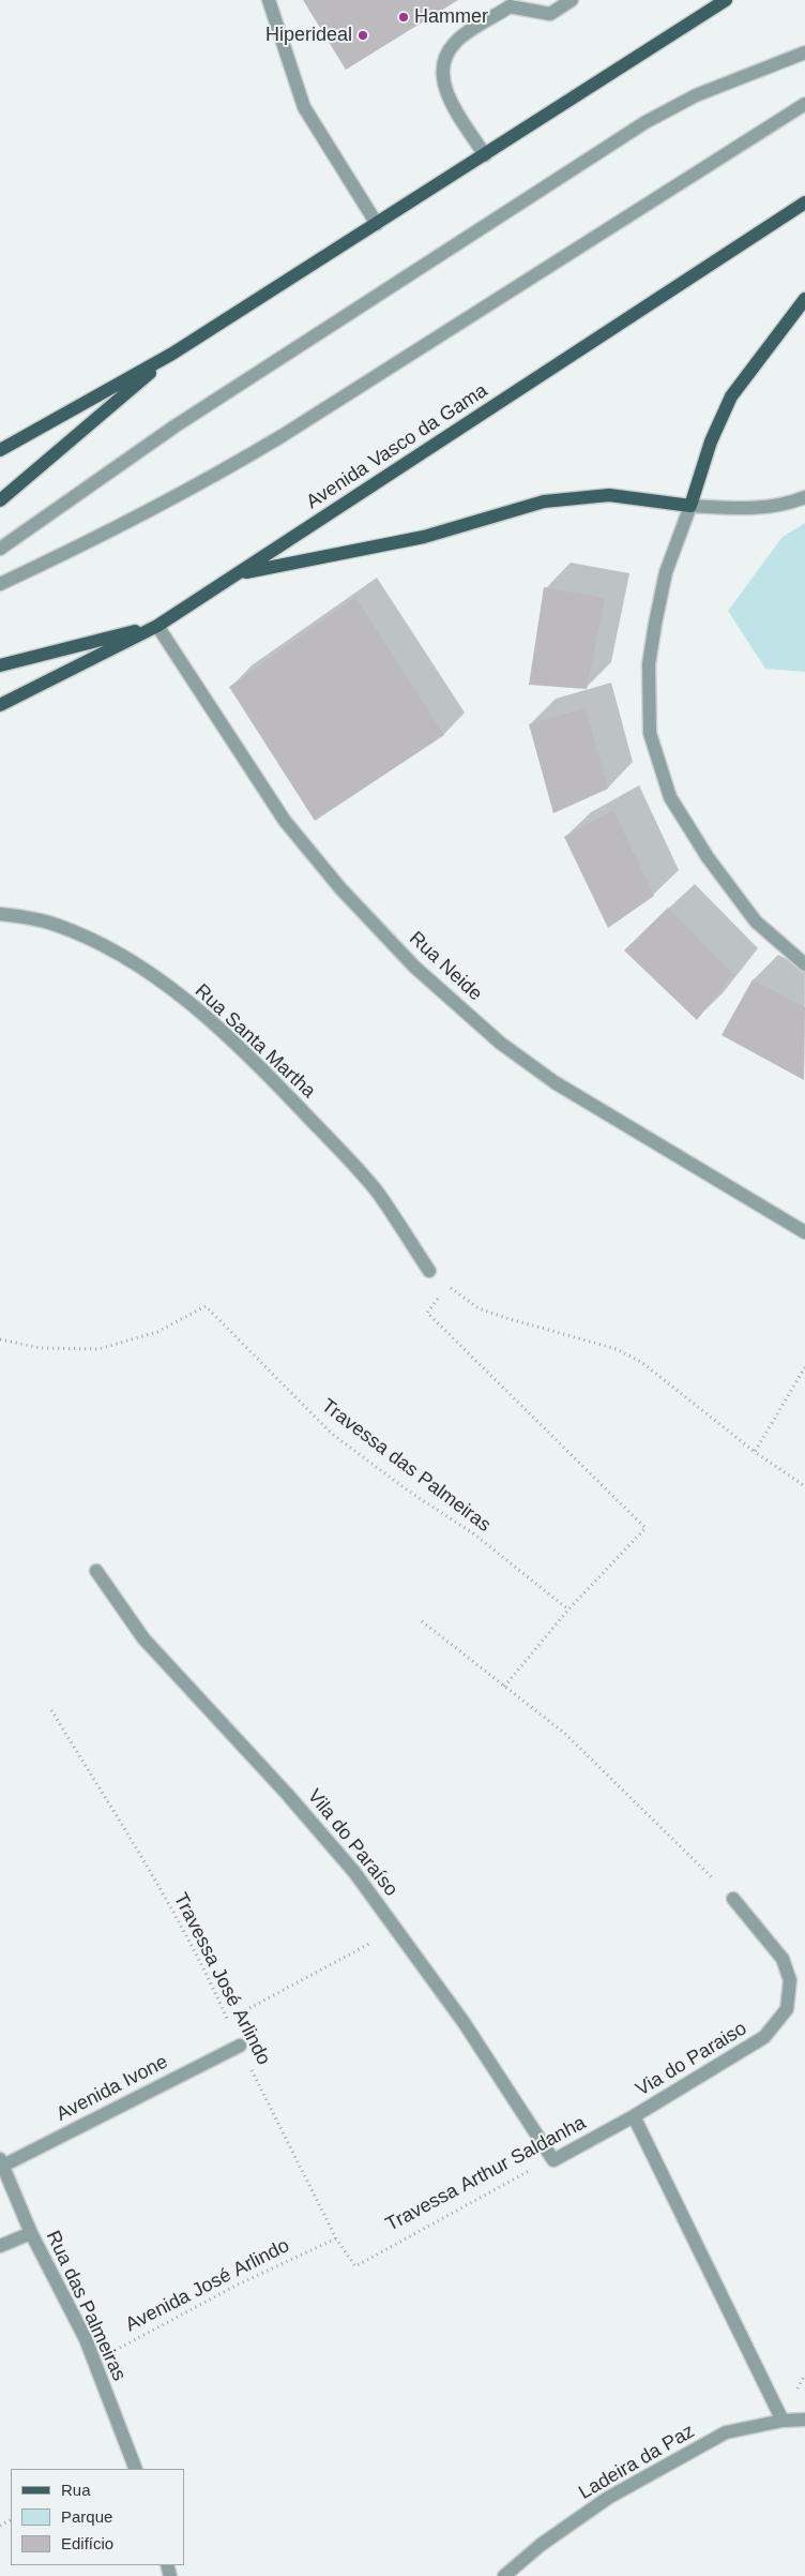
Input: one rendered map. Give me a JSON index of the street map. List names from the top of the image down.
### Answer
{
  "streets": {
    "main road": ["Avenida Vasco da Gama"],
    "street": [
      "Rua Neide",
      "Rua Santa Martha",
      "Vila do Paraíso",
      "Via do Paraiso",
      "Avenida Ivone",
      "Travessa Arthur Saldanha",
      "Rua das Palmeiras",
      "Ladeira da Paz"
    ],
    "path": ["Travessa das Palmeiras", "Travessa José Arlindo", "Avenida José Arlindo"]
  },
  "crossings": [
    ["Avenida Vasco da Gama", "Rua Neide"],
    ["Vila do Paraíso", "Travessa Arthur Saldanha"],
    ["Travessa José Arlindo", "Avenida Ivone"],
    ["Travessa José Arlindo", "Travessa Arthur Saldanha"],
    ["Travessa José Arlindo", "Avenida José Arlindo"],
    ["Via do Paraiso", "Travessa Arthur Saldanha"],
    ["Avenida Ivone", "Rua das Palmeiras"],
    ["Avenida José Arlindo", "Rua das Palmeiras"]
  ],
  "places": ["Hammer", "Hiperideal"],
  "legend": ["Rua", "Parque", "Edifício"]
}
